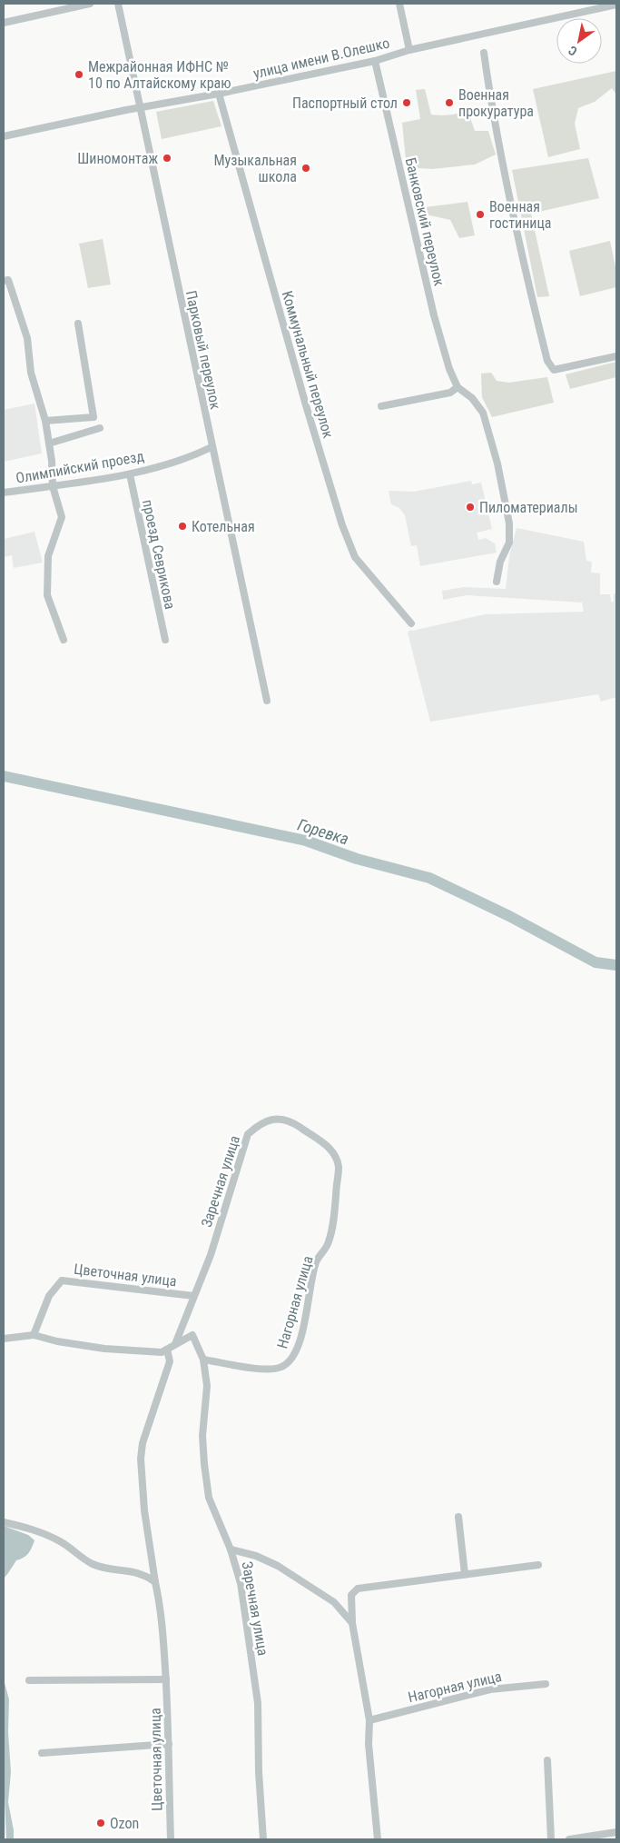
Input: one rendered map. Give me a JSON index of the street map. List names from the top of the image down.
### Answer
{
  "streets": {
    "street": [
      "улица имени В.Олешко",
      "Банковский переулок",
      "Парковый переулок",
      "Коммунальный переулок",
      "Олимпийский проезд",
      "проезд Севрикова",
      "Заречная улица",
      "Цветочная улица",
      "Нагорная улица"
    ]
  },
  "crossings": [
    ["улица имени В.Олешко", "Банковский переулок"],
    ["улица имени В.Олешко", "Парковый переулок"],
    ["улица имени В.Олешко", "Коммунальный переулок"],
    ["Парковый переулок", "Олимпийский проезд"],
    ["Олимпийский проезд", "проезд Севрикова"],
    ["Заречная улица", "Цветочная улица"],
    ["Заречная улица", "Нагорная улица"]
  ],
  "water": ["Горевка"],
  "places": [
    "Межрайонная ИФНС № 10 по Алтайскому краю",
    "Паспортный стол",
    "Военная прокуратура",
    "Шиномонтаж",
    "Музыкальная школа",
    "Военная гостиница",
    "Пиломатериалы",
    "Котельная",
    "Ozon"
  ],
  "north": "bottom left"
}
